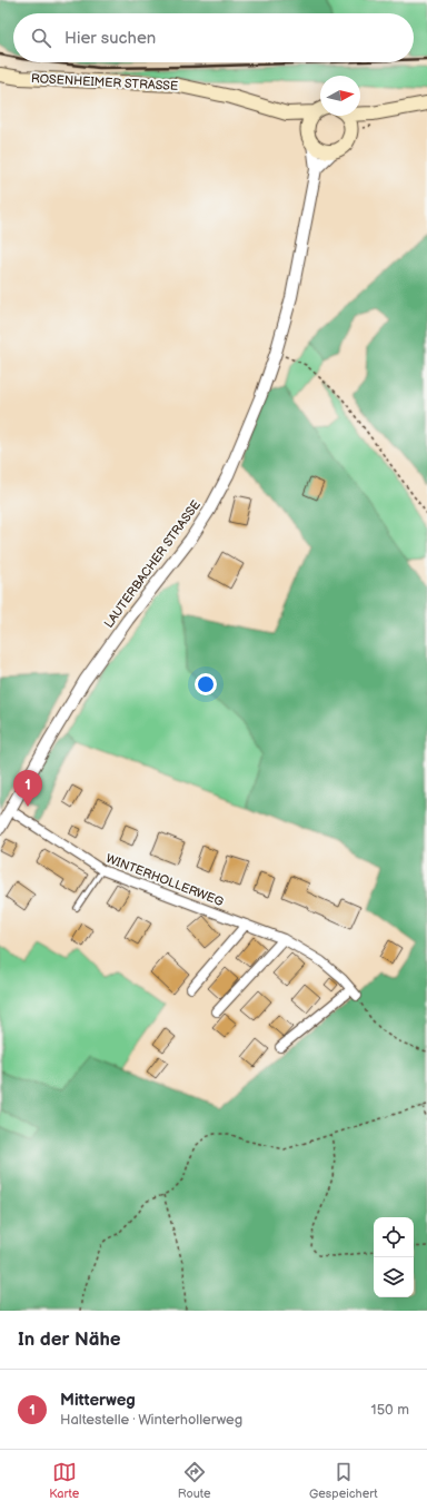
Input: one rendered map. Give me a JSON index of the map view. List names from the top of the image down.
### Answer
{
  "streets": {
    "main road": ["ROSENHEIMER STRASSE"],
    "street": ["LAUTERBACHER STRASSE", "WINTERHOLLERWEG"]
  },
  "crossings": [
    ["LAUTERBACHER STRASSE", "WINTERHOLLERWEG"]
  ],
  "north": "right",
  "page": {
    "search": "Hier suchen",
    "pins": "1",
    "heading": "In der Nähe",
    "list": [
      {
        "mark": "1",
        "name": "Mitterweg",
        "note": "Haltestelle · Winterhollerweg",
        "value": "150 m"
      }
    ],
    "nav": ["Karte", "Route", "Gespeichert"]
  }
}
